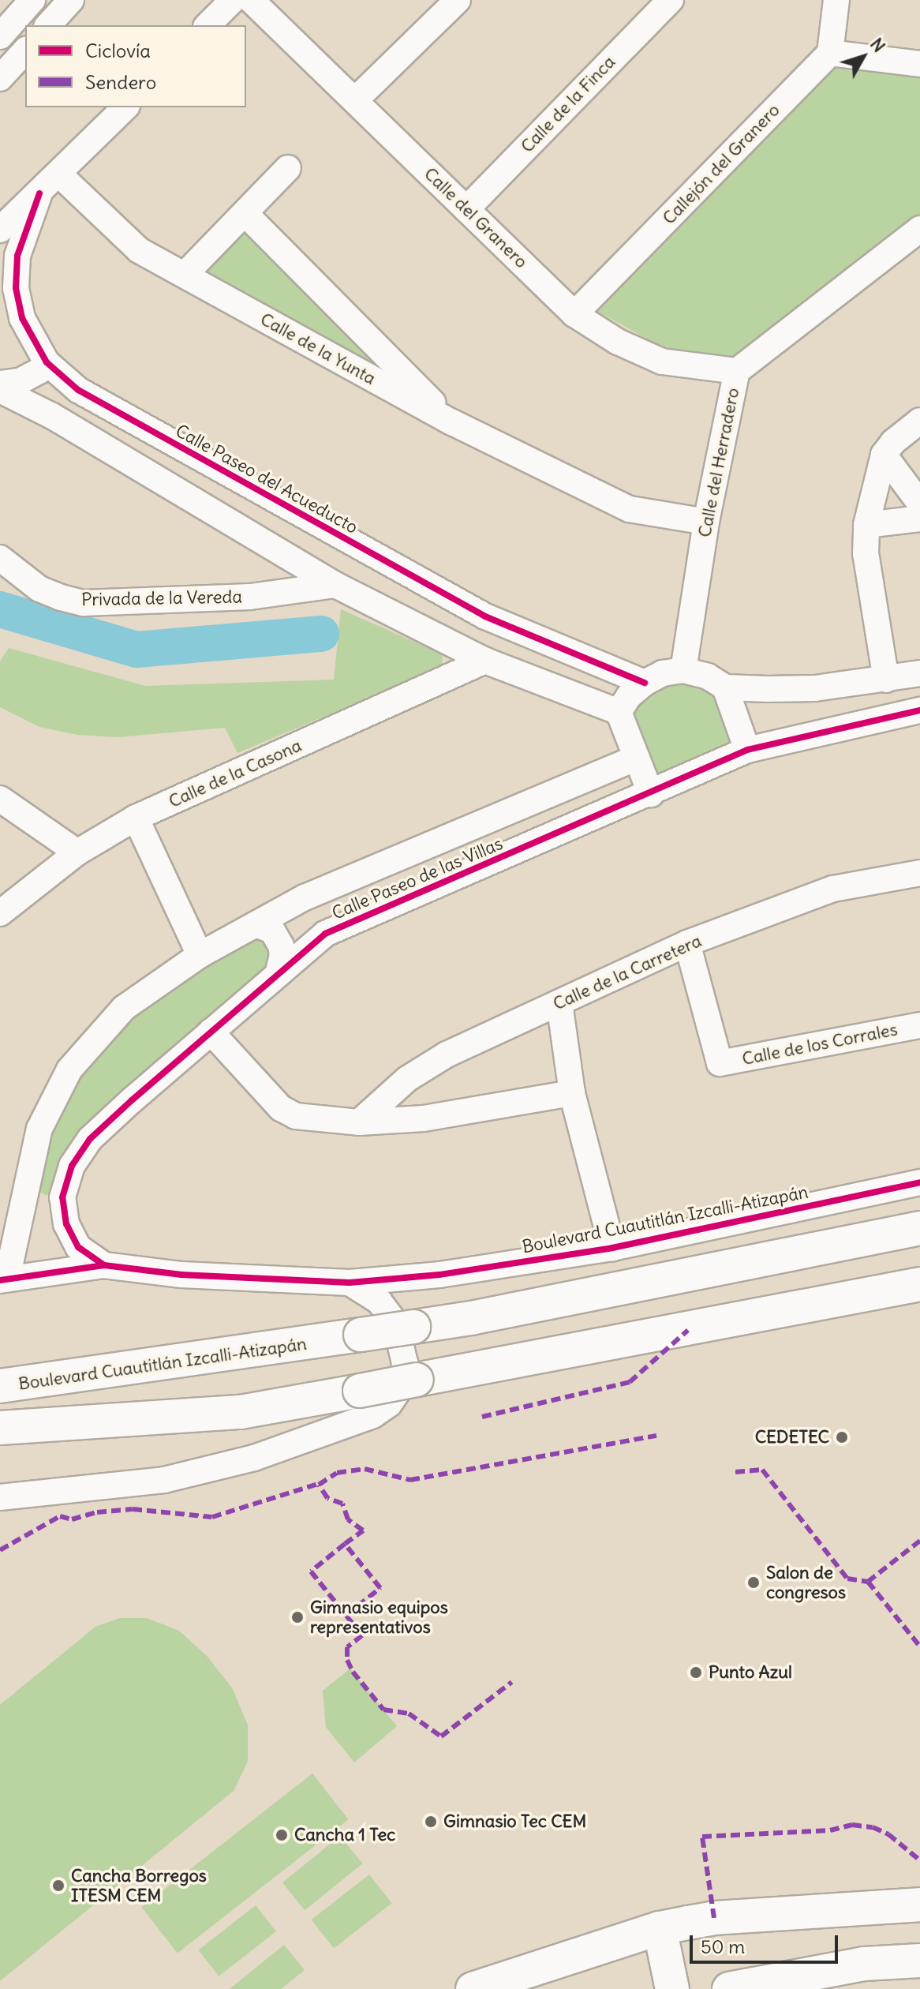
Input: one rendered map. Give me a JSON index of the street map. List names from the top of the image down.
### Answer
{
  "streets": {
    "main road": ["Boulevard Cuautitlán Izcalli-Atizapán"],
    "street": [
      "Calle de la Finca",
      "Callejón del Granero",
      "Calle del Granero",
      "Calle de la Yunta",
      "Calle del Herradero",
      "Calle Paseo del Acueducto",
      "Privada de la Vereda",
      "Calle de la Casona",
      "Calle Paseo de las Villas",
      "Calle de la Carretera",
      "Calle de los Corrales"
    ]
  },
  "crossings": [
    ["Calle de la Finca", "Calle del Granero"],
    ["Callejón del Granero", "Calle del Granero"],
    ["Calle del Granero", "Calle del Herradero"],
    ["Calle de la Yunta", "Calle del Herradero"],
    ["Calle de la Yunta", "Calle Paseo del Acueducto"],
    ["Calle del Herradero", "Calle Paseo del Acueducto"],
    ["Calle del Herradero", "Calle Paseo de las Villas"],
    ["Calle Paseo del Acueducto", "Calle Paseo de las Villas"],
    ["Calle Paseo de las Villas", "Boulevard Cuautitlán Izcalli-Atizapán"],
    ["Calle de la Carretera", "Calle de los Corrales"]
  ],
  "places": [
    "CEDETEC",
    "Salon de congresos",
    "Gimnasio equipos representativos",
    "Punto Azul",
    "Gimnasio Tec CEM",
    "Cancha 1 Tec",
    "Cancha Borregos ITESM CEM"
  ],
  "legend": ["Ciclovía", "Sendero"],
  "scale_bar": "50 m",
  "north": "top right"
}
